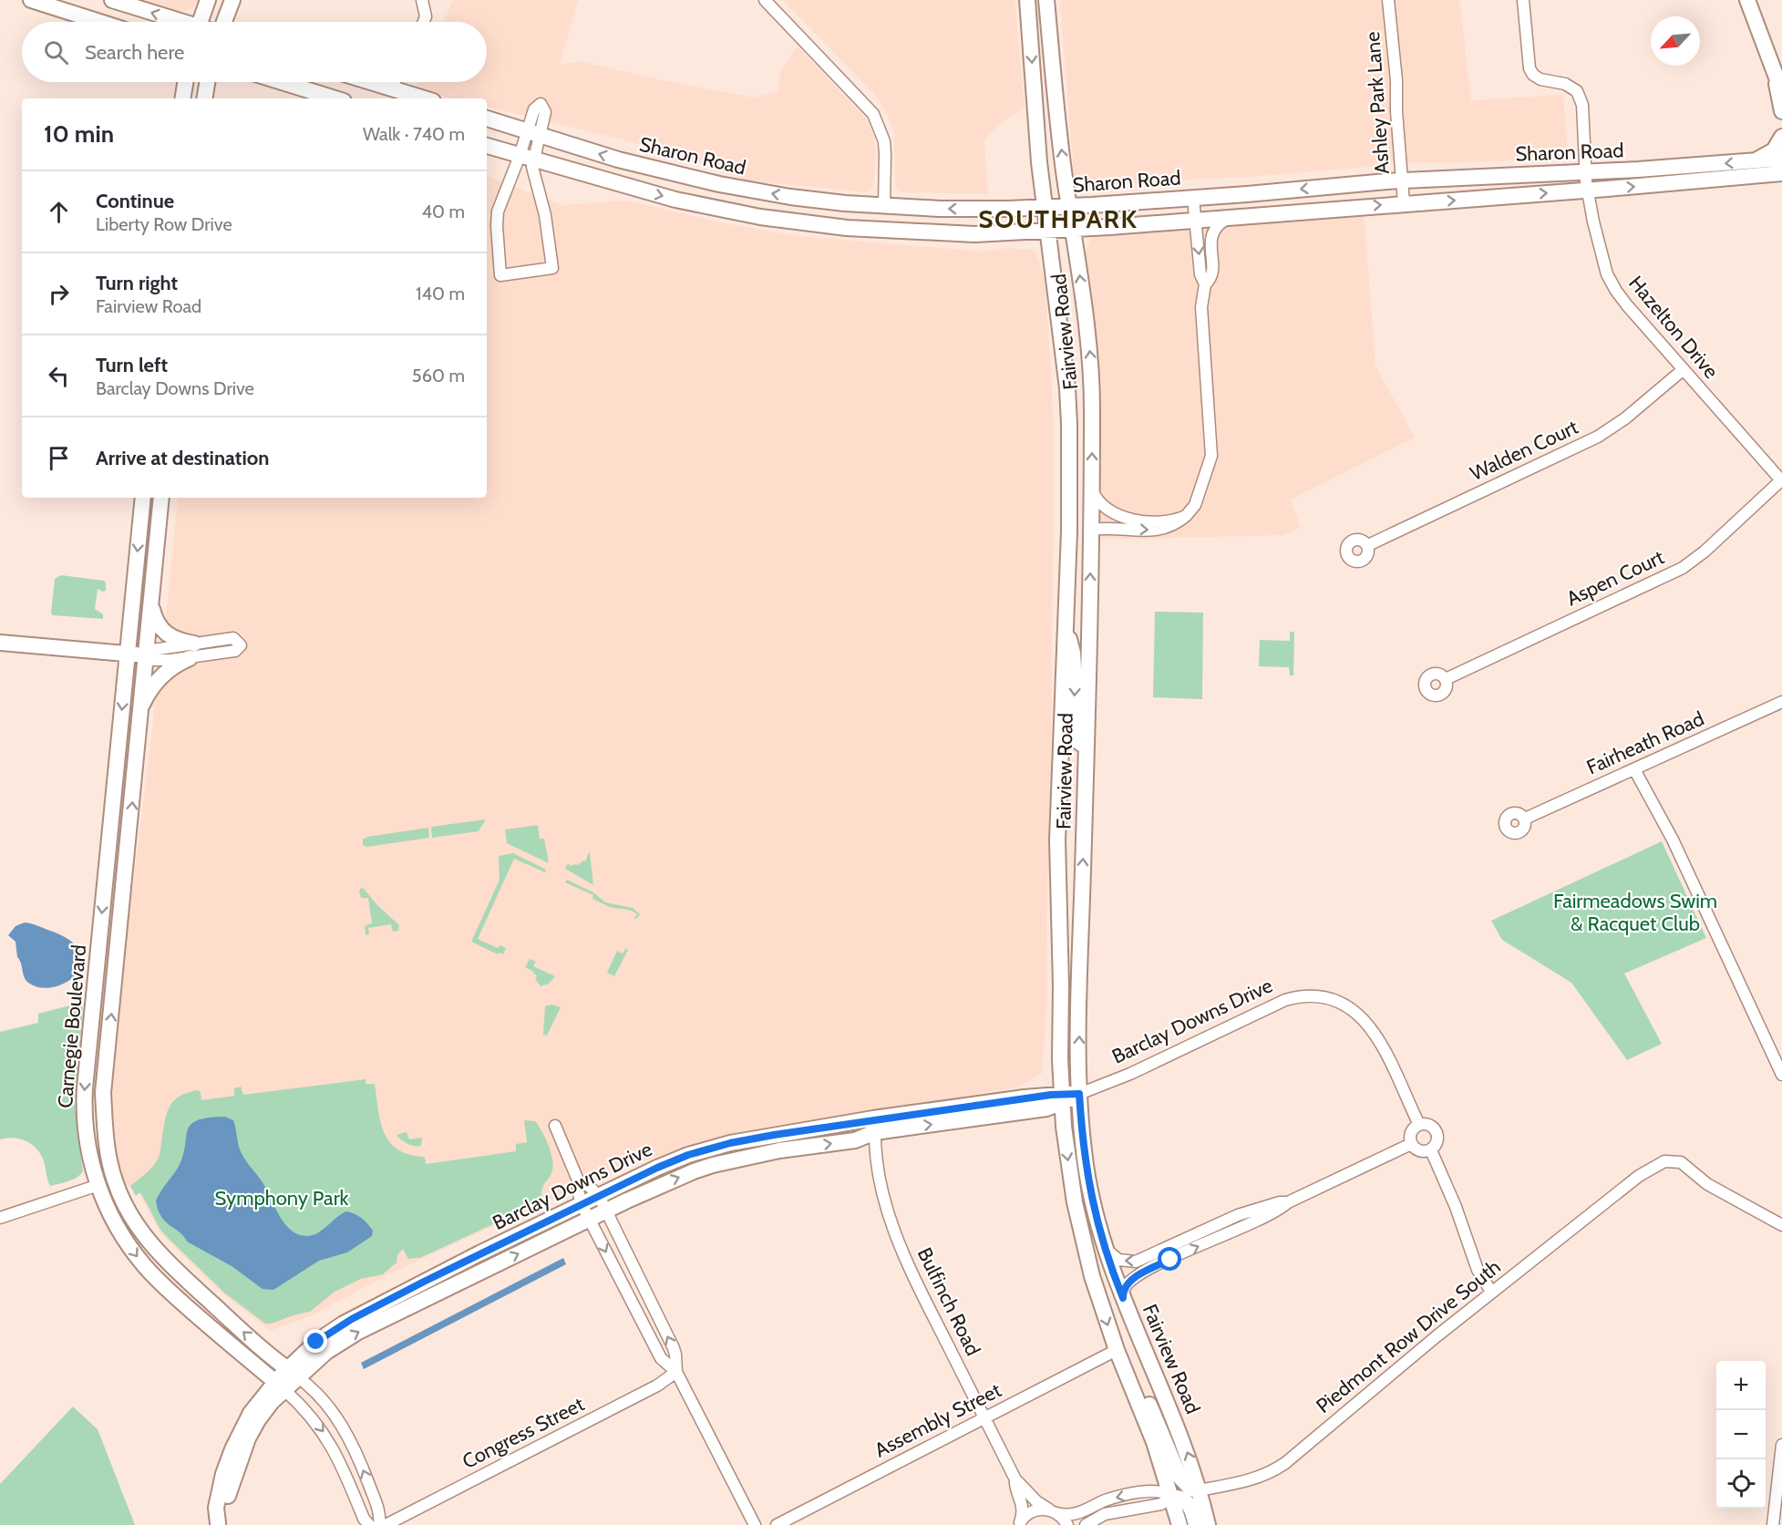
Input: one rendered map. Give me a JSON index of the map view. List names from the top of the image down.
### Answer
{
  "streets": {
    "main road": [
      "Sharon Road",
      "Fairview Road",
      "Barclay Downs Drive",
      "Carnegie Boulevard"
    ],
    "street": [
      "Ashley Park Lane",
      "Hazelton Drive",
      "Walden Court",
      "Aspen Court",
      "Fairheath Road",
      "Bulfinch Road",
      "Piedmont Row Drive South",
      "Assembly Street",
      "Congress Street"
    ]
  },
  "crossings": [
    ["Ashley Park Lane", "Sharon Road"],
    ["Sharon Road", "Hazelton Drive"],
    ["Sharon Road", "Fairview Road"],
    ["Hazelton Drive", "Walden Court"],
    ["Hazelton Drive", "Aspen Court"],
    ["Fairview Road", "Barclay Downs Drive"],
    ["Fairview Road", "Piedmont Row Drive South"],
    ["Fairview Road", "Assembly Street"],
    ["Barclay Downs Drive", "Carnegie Boulevard"],
    ["Barclay Downs Drive", "Bulfinch Road"],
    ["Barclay Downs Drive", "Piedmont Row Drive South"],
    ["Bulfinch Road", "Assembly Street"]
  ],
  "districts": ["SOUTHPARK"],
  "parks": ["Fairmeadows Swim & Racquet Club", "Symphony Park"],
  "north": "bottom left",
  "page": {
    "search": "Search here",
    "heading": ["10 min", "Walk · 740 m"],
    "list": [
      ["Continue", "Liberty Row Drive", "40 m"],
      ["Turn right", "Fairview Road", "140 m"],
      ["Turn left", "Barclay Downs Drive", "560 m"],
      "Arrive at destination"
    ],
    "map_buttons": ["+", "−"]
  }
}
